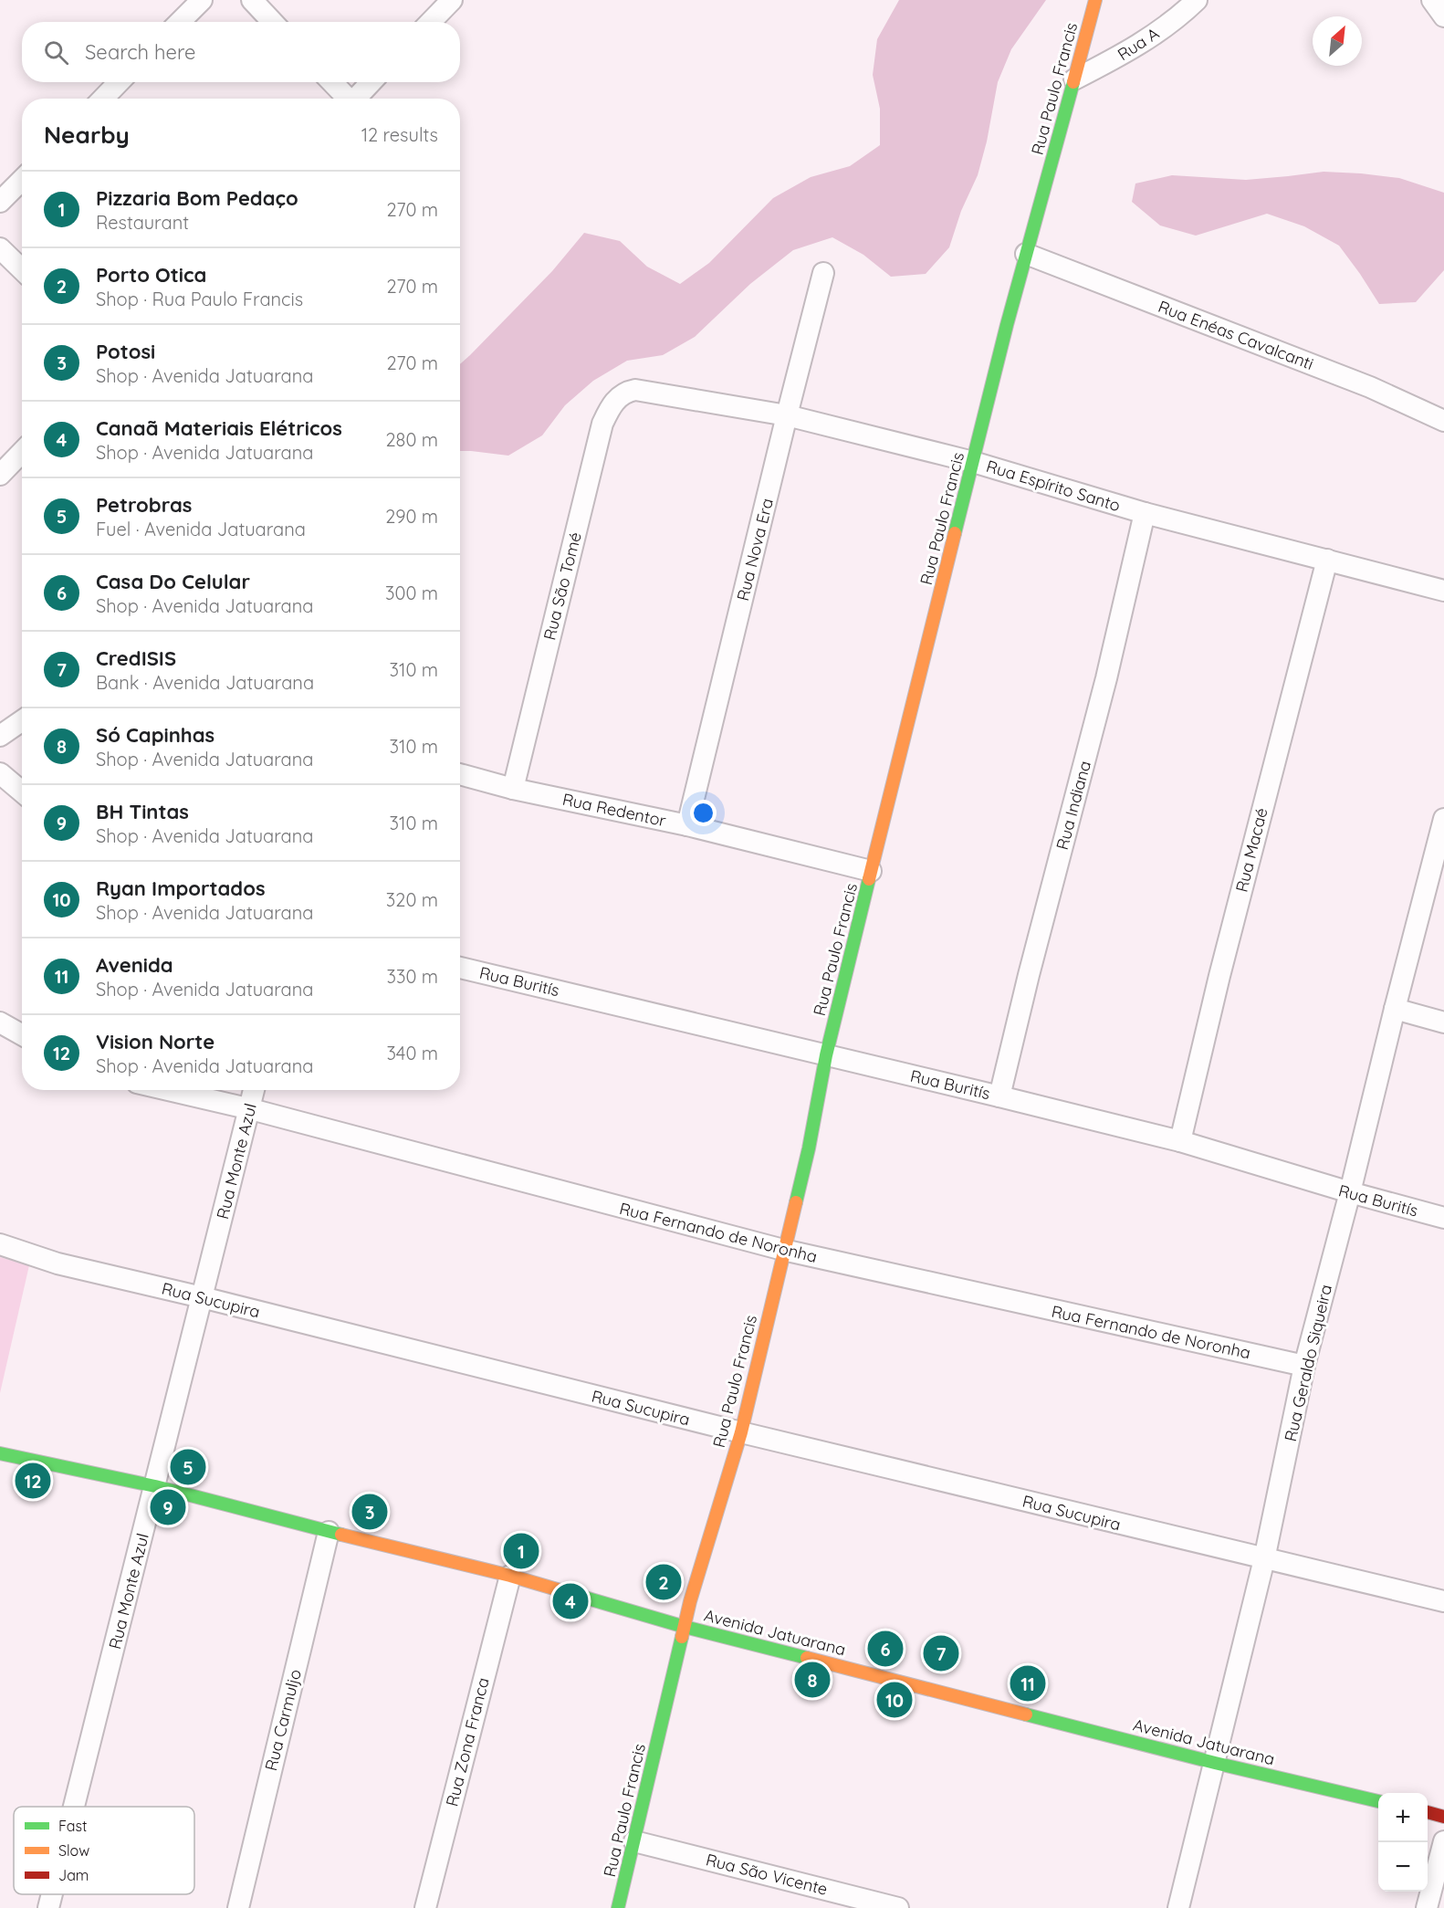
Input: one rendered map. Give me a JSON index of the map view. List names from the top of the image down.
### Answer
{
  "streets": {
    "street": [
      "Rua A",
      "Rua Paulo Francis",
      "Rua Enéas Cavalcanti",
      "Rua Espírito Santo",
      "Rua Nova Era",
      "Rua São Tomé",
      "Rua Indiana",
      "Rua Redentor",
      "Rua Macaé",
      "Rua Buritís",
      "Rua Monte Azul",
      "Rua Fernando de Noronha",
      "Rua Sucupira",
      "Rua Geraldo Siqueira",
      "Avenida Jatuarana",
      "Rua Carmuljo",
      "Rua Zona Franca",
      "Rua São Vicente"
    ]
  },
  "crossings": [
    ["Rua A", "Rua Paulo Francis"],
    ["Rua Paulo Francis", "Rua Enéas Cavalcanti"],
    ["Rua Paulo Francis", "Rua Espírito Santo"],
    ["Rua Paulo Francis", "Rua Redentor"],
    ["Rua Paulo Francis", "Rua Buritís"],
    ["Rua Paulo Francis", "Rua Fernando de Noronha"],
    ["Rua Paulo Francis", "Rua Sucupira"],
    ["Rua Paulo Francis", "Avenida Jatuarana"],
    ["Rua Paulo Francis", "Rua São Vicente"],
    ["Rua Espírito Santo", "Rua Nova Era"],
    ["Rua Espírito Santo", "Rua São Tomé"],
    ["Rua Espírito Santo", "Rua Indiana"],
    ["Rua Espírito Santo", "Rua Macaé"],
    ["Rua Nova Era", "Rua Redentor"],
    ["Rua São Tomé", "Rua Redentor"],
    ["Rua Indiana", "Rua Buritís"],
    ["Rua Macaé", "Rua Buritís"],
    ["Rua Buritís", "Rua Geraldo Siqueira"],
    ["Rua Monte Azul", "Rua Fernando de Noronha"],
    ["Rua Monte Azul", "Rua Sucupira"],
    ["Rua Monte Azul", "Avenida Jatuarana"],
    ["Rua Fernando de Noronha", "Rua Geraldo Siqueira"],
    ["Rua Sucupira", "Rua Geraldo Siqueira"],
    ["Rua Geraldo Siqueira", "Avenida Jatuarana"],
    ["Avenida Jatuarana", "Rua Carmuljo"],
    ["Avenida Jatuarana", "Rua Zona Franca"]
  ],
  "legend": ["Fast", "Slow", "Jam"],
  "north": "top right",
  "page": {
    "search": "Search here",
    "heading": ["Nearby", "12 results"],
    "list": [
      {
        "mark": "1",
        "name": "Pizzaria Bom Pedaço",
        "note": "Restaurant",
        "value": "270 m"
      },
      {
        "mark": "2",
        "name": "Porto Otica",
        "note": "Shop · Rua Paulo Francis",
        "value": "270 m"
      },
      {
        "mark": "3",
        "name": "Potosi",
        "note": "Shop · Avenida Jatuarana",
        "value": "270 m"
      },
      {
        "mark": "4",
        "name": "Canaã Materiais Elétricos",
        "note": "Shop · Avenida Jatuarana",
        "value": "280 m"
      },
      {
        "mark": "5",
        "name": "Petrobras",
        "note": "Fuel · Avenida Jatuarana",
        "value": "290 m"
      },
      {
        "mark": "6",
        "name": "Casa Do Celular",
        "note": "Shop · Avenida Jatuarana",
        "value": "300 m"
      },
      {
        "mark": "7",
        "name": "CredISIS",
        "note": "Bank · Avenida Jatuarana",
        "value": "310 m"
      },
      {
        "mark": "8",
        "name": "Só Capinhas",
        "note": "Shop · Avenida Jatuarana",
        "value": "310 m"
      },
      {
        "mark": "9",
        "name": "BH Tintas",
        "note": "Shop · Avenida Jatuarana",
        "value": "310 m"
      },
      {
        "mark": "10",
        "name": "Ryan Importados",
        "note": "Shop · Avenida Jatuarana",
        "value": "320 m"
      },
      {
        "mark": "11",
        "name": "Avenida",
        "note": "Shop · Avenida Jatuarana",
        "value": "330 m"
      },
      {
        "mark": "12",
        "name": "Vision Norte",
        "note": "Shop · Avenida Jatuarana",
        "value": "340 m"
      }
    ],
    "pins": [
      "5",
      "12",
      "9",
      "3",
      "1",
      "2",
      "4",
      "6",
      "7",
      "8",
      "11",
      "10"
    ],
    "map_buttons": ["+", "−"]
  }
}
